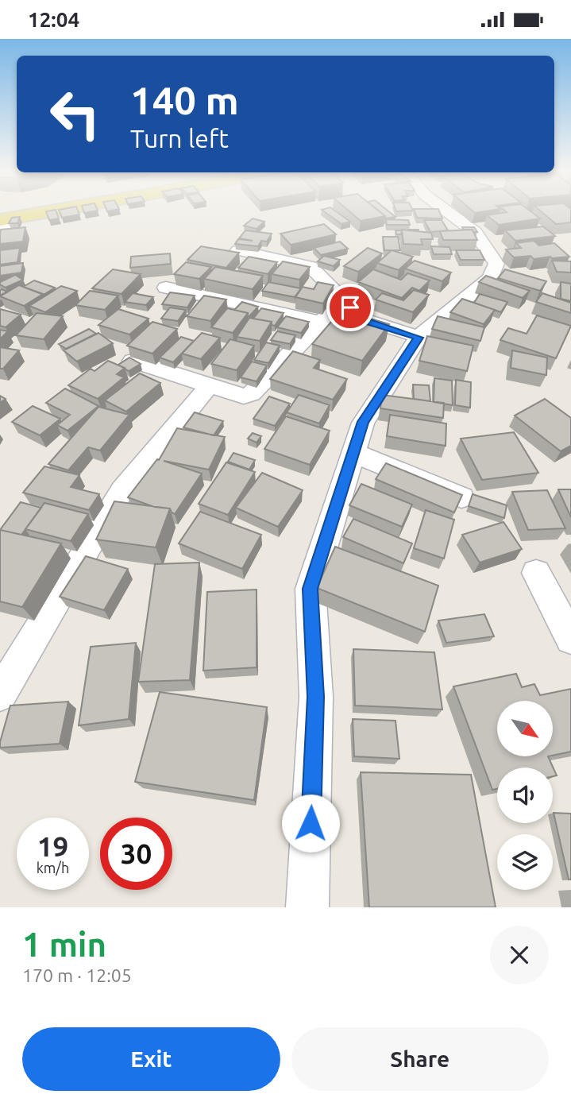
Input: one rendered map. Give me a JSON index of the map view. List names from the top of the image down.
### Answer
{
  "north": "bottom right",
  "page": {
    "status": "12:04",
    "turn": ["140 m", "Turn left"],
    "speed": "19 km/h",
    "limit": "30",
    "heading": ["1 min", "170 m · 12:05"],
    "buttons": ["Exit", "Share"]
  }
}
